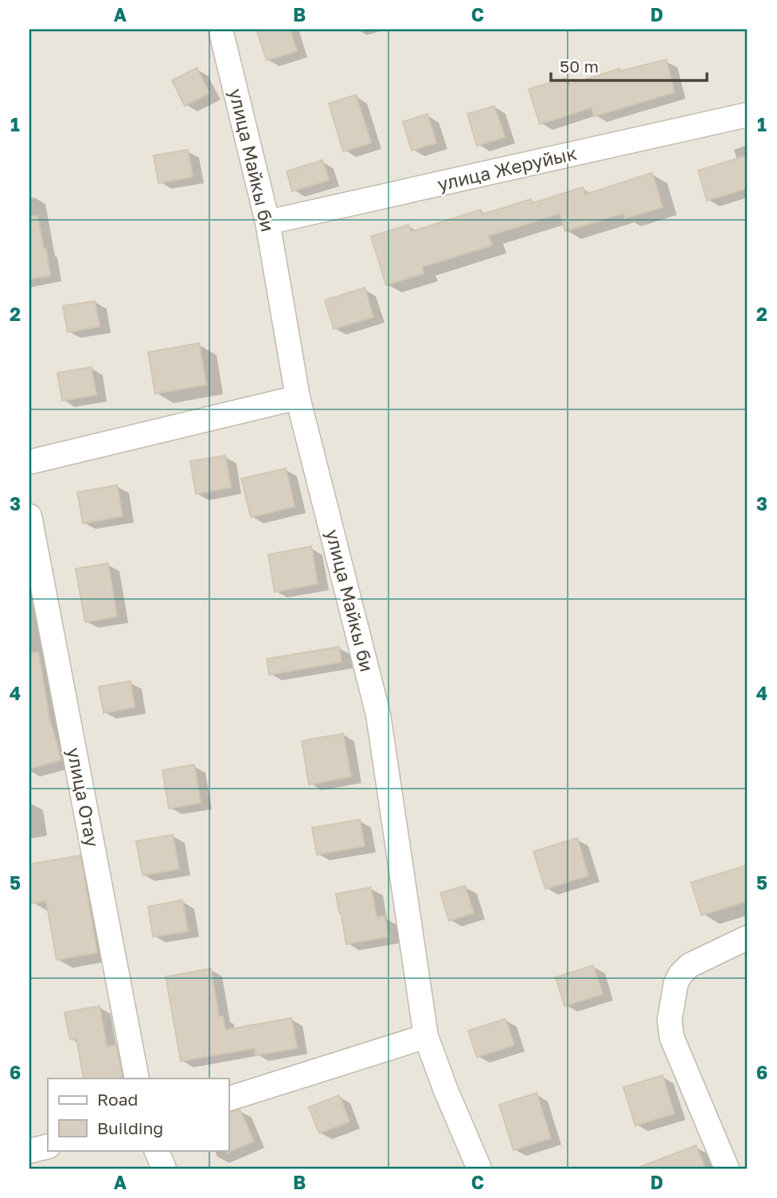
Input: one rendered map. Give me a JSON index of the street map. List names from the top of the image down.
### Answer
{
  "streets": {
    "street": ["улица Майкы би", "улица Жеруйык", "улица Отау"]
  },
  "crossings": [
    ["улица Майкы би", "улица Жеруйык"]
  ],
  "legend": ["Road", "Building"],
  "scale_bar": "50 m",
  "grid": {
    "columns": [
      "A",
      "B",
      "C",
      "D"
    ],
    "rows": [
      "1",
      "2",
      "3",
      "4",
      "5",
      "6"
    ]
  }
}
